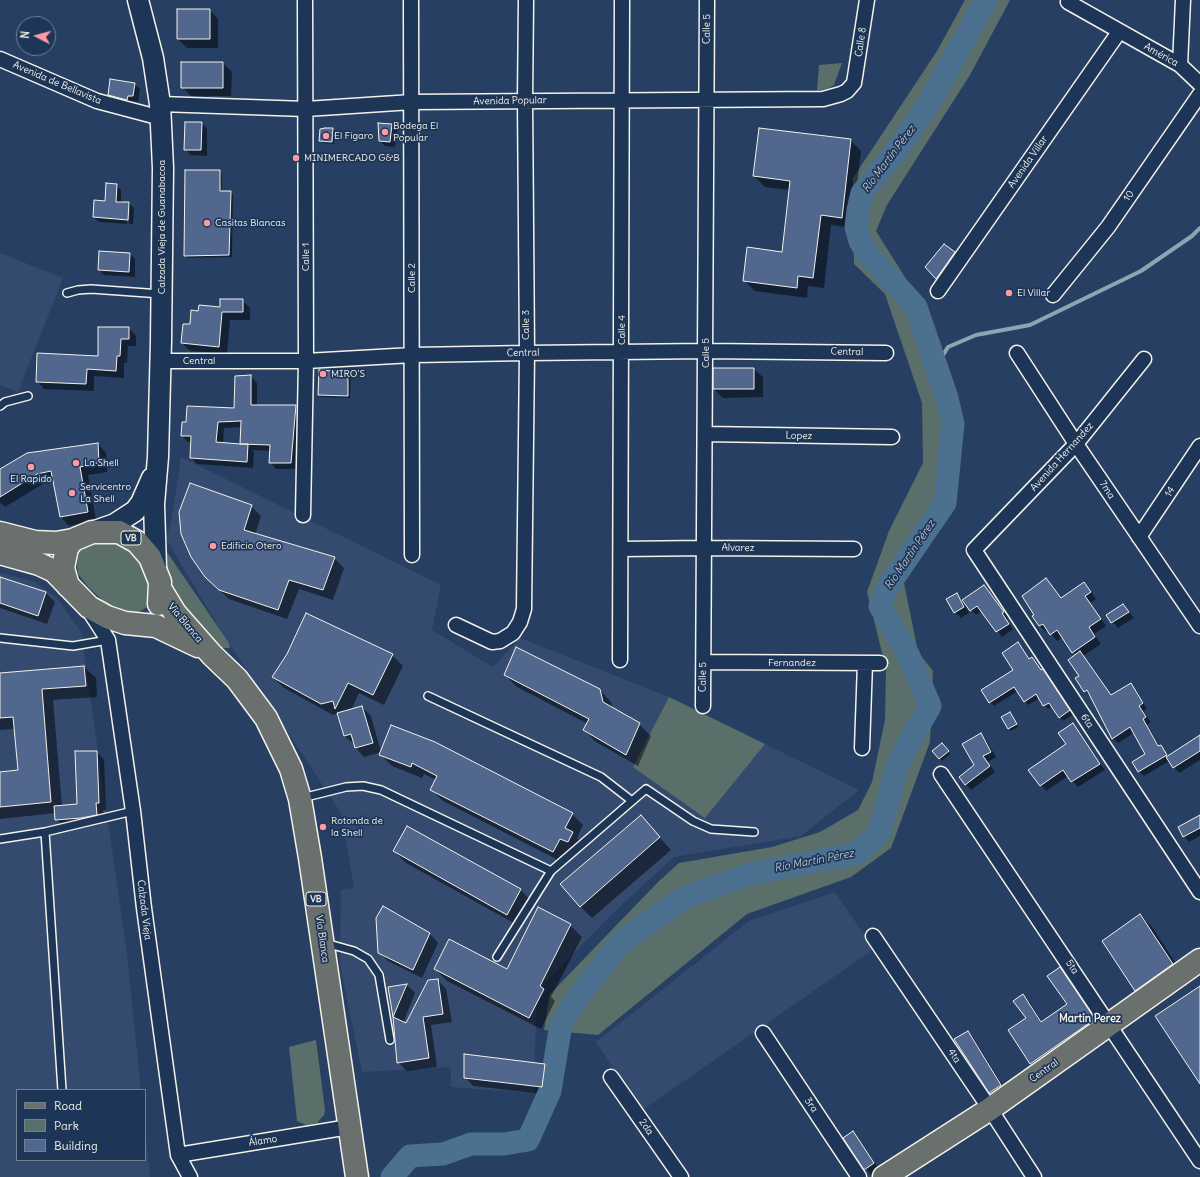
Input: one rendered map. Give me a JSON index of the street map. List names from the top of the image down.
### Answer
{
  "streets": {
    "main road": [
      "Calzada Vieja de Guanabacoa",
      "Central",
      "VB",
      "Vía Blanca"
    ],
    "street": [
      "Calle 5",
      "Calle 8",
      "América",
      "Avenida de Bellavista",
      "Avenida Popular",
      "Avenida Villar",
      "10",
      "Calle 1",
      "Calle 2",
      "Calle 3",
      "Calle 4",
      "Lopez",
      "Avenida Hernandez",
      "7ma",
      "14",
      "Alvarez",
      "Fernandez",
      "6ta",
      "Calzada Vieja",
      "5ta",
      "4ta",
      "3ra",
      "2da",
      "Álamo"
    ]
  },
  "crossings": [
    ["Calle 5", "Avenida Popular"],
    ["Calle 5", "Central"],
    ["Calle 5", "Lopez"],
    ["Calle 5", "Alvarez"],
    ["Calle 5", "Fernandez"],
    ["Calle 8", "Avenida Popular"],
    ["América", "Avenida Villar"],
    ["Avenida de Bellavista", "Avenida Popular"],
    ["Avenida de Bellavista", "Calzada Vieja de Guanabacoa"],
    ["Avenida Popular", "Calzada Vieja de Guanabacoa"],
    ["Avenida Popular", "Calle 1"],
    ["Avenida Popular", "Calle 2"],
    ["Avenida Popular", "Calle 3"],
    ["Avenida Popular", "Calle 4"],
    ["Calzada Vieja de Guanabacoa", "Central"],
    ["Calle 1", "Central"],
    ["Calle 2", "Central"],
    ["Calle 3", "Central"],
    ["Calle 4", "Central"],
    ["Calle 4", "Alvarez"],
    ["Central", "5ta"],
    ["Central", "4ta"],
    ["Avenida Hernandez", "7ma"],
    ["Avenida Hernandez", "6ta"],
    ["7ma", "14"],
    ["VB", "Vía Blanca"],
    ["VB", "Calzada Vieja"],
    ["Vía Blanca", "Calzada Vieja"],
    ["Vía Blanca", "Álamo"],
    ["Calzada Vieja", "Álamo"]
  ],
  "districts": ["Martín Perez"],
  "water": ["Río Martín Pérez"],
  "places": [
    "Bodega El Popular",
    "El Fígaro",
    "MINIMERCADO G&B",
    "Casitas Blancas",
    "El Villar",
    "MIRO'S",
    "La Shell",
    "El Rapido",
    "Servicentro La Shell",
    "Edificio Otero",
    "Rotonda de la Shell"
  ],
  "legend": ["Road", "Park", "Building"],
  "north": "left"
}
